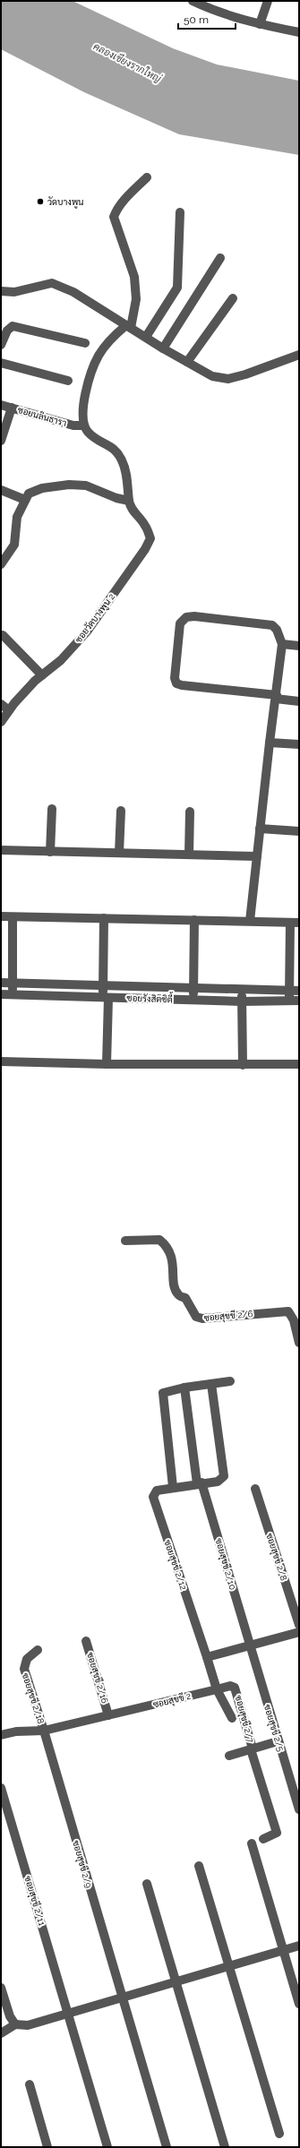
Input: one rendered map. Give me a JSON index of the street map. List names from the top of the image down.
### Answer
{
  "streets": {
    "street": [
      "ซอยนลินธารา",
      "ซอยวัดบางพูน 2",
      "ซอยรังสิตซิตี้",
      "ซอยสุขขี 2/6",
      "ซอยสุขขี 2/8",
      "ซอยสุขขี 2/10",
      "ซอยสุขขี 2/12",
      "ซอยสุขขี 2/16",
      "ซอยสุขขี 2/18",
      "ซอยสุขขี 2",
      "ซอยสุขขี 2/7",
      "ซอยสุขขี 2/5",
      "ซอยสุขขี 2/9",
      "ซอยสุขขี 2/11"
    ]
  },
  "crossings": [
    ["ซอยนลินธารา", "ซอยวัดบางพูน 2"],
    ["ซอยสุขขี 2/10", "ซอยสุขขี 2/12"],
    ["ซอยสุขขี 2/10", "ซอยสุขขี 2/5"],
    ["ซอยสุขขี 2/16", "ซอยสุขขี 2"],
    ["ซอยสุขขี 2/18", "ซอยสุขขี 2"],
    ["ซอยสุขขี 2/18", "ซอยสุขขี 2/9"],
    ["ซอยสุขขี 2", "ซอยสุขขี 2/7"],
    ["ซอยสุขขี 2", "ซอยสุขขี 2/9"]
  ],
  "water": ["คลองเชียงรากใหญ่"],
  "places": ["วัดบางพูน"],
  "scale_bar": "50 m"
}
